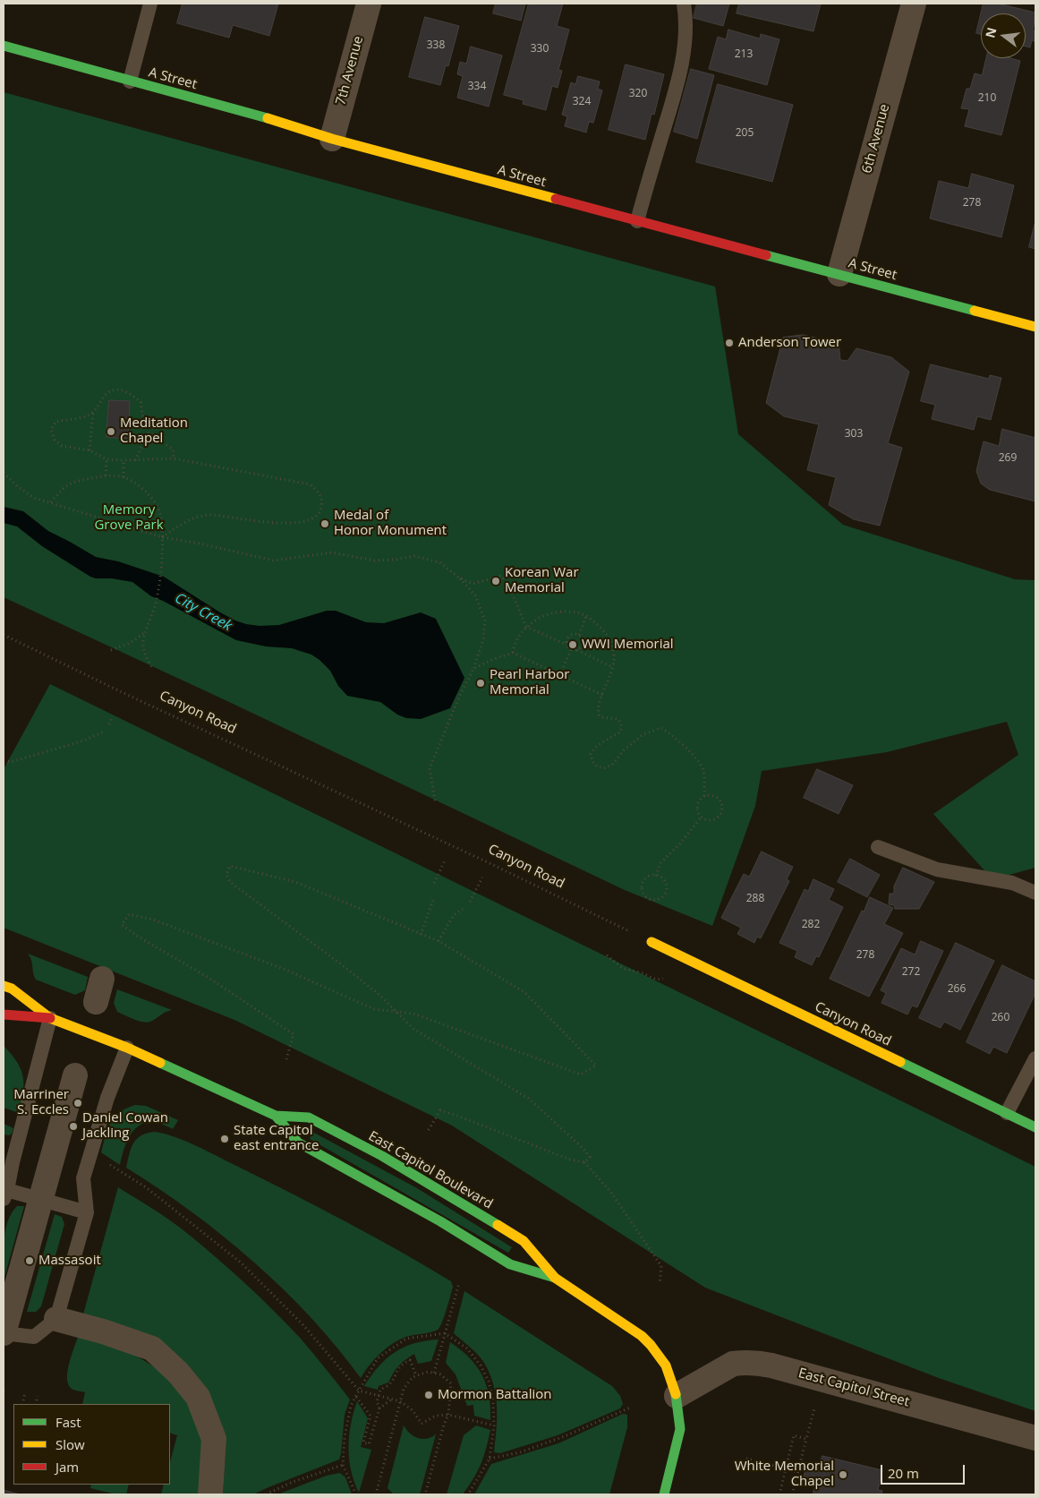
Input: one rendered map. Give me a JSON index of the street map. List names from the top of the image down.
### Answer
{
  "streets": {
    "street": [
      "7th Avenue",
      "A Street",
      "6th Avenue",
      "Canyon Road",
      "East Capitol Boulevard",
      "East Capitol Street"
    ]
  },
  "crossings": [
    ["7th Avenue", "A Street"],
    ["A Street", "6th Avenue"],
    ["East Capitol Boulevard", "East Capitol Street"]
  ],
  "water": ["City Creek"],
  "parks": ["Memory Grove Park"],
  "places": [
    "Anderson Tower",
    "Meditation Chapel",
    "Medal of Honor Monument",
    "Korean War Memorial",
    "WWI Memorial",
    "Pearl Harbor Memorial",
    "Marriner S. Eccles",
    "Daniel Cowan Jackling",
    "State Capitol east entrance",
    "Massasoit",
    "Mormon Battalion",
    "White Memorial Chapel"
  ],
  "house_numbers": [
    "338",
    "330",
    "213",
    "334",
    "320",
    "210",
    "324",
    "205",
    "278",
    "303",
    "269",
    "288",
    "282",
    "278",
    "272",
    "266",
    "260"
  ],
  "legend": ["Fast", "Slow", "Jam"],
  "scale_bar": "20 m",
  "north": "left"
}
